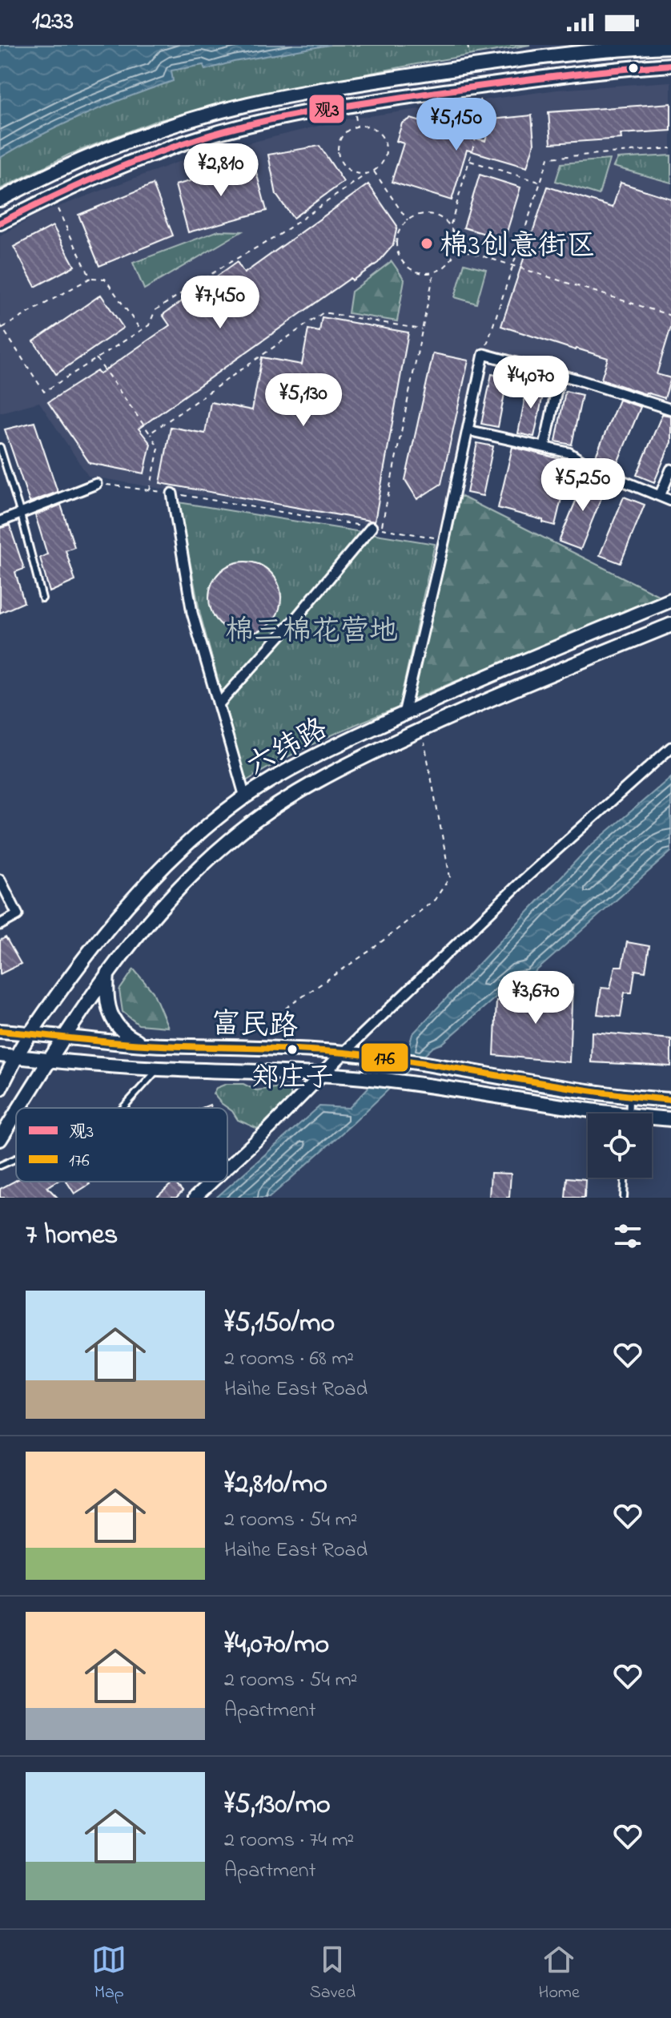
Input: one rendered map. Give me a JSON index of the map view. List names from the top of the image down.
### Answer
{
  "streets": {
    "main road": ["六纬路", "富民路"]
  },
  "crossings": [
    ["六纬路", "富民路"]
  ],
  "parks": ["棉三棉花营地"],
  "places": ["棉3创意街区", "郑庄子"],
  "lines": ["transit line 观3", "transit line 176"],
  "legend": ["观3", "176"],
  "page": {
    "status": "12:33",
    "price": [
      "¥5,150",
      "¥2,810",
      "¥7,450",
      "¥4,070",
      "¥5,130",
      "¥5,250",
      "¥3,670"
    ],
    "heading": "7 homes",
    "list": [
      {
        "name": "¥5,150/mo",
        "note": "2 rooms · 68 m² · Haihe East Road"
      },
      {
        "name": "¥2,810/mo",
        "note": "2 rooms · 54 m² · Haihe East Road"
      },
      {
        "name": "¥4,070/mo",
        "note": "2 rooms · 54 m² · Apartment"
      },
      {
        "name": "¥5,130/mo",
        "note": "2 rooms · 74 m² · Apartment"
      }
    ],
    "tabs": ["Map", "Saved", "Home"]
  }
}
